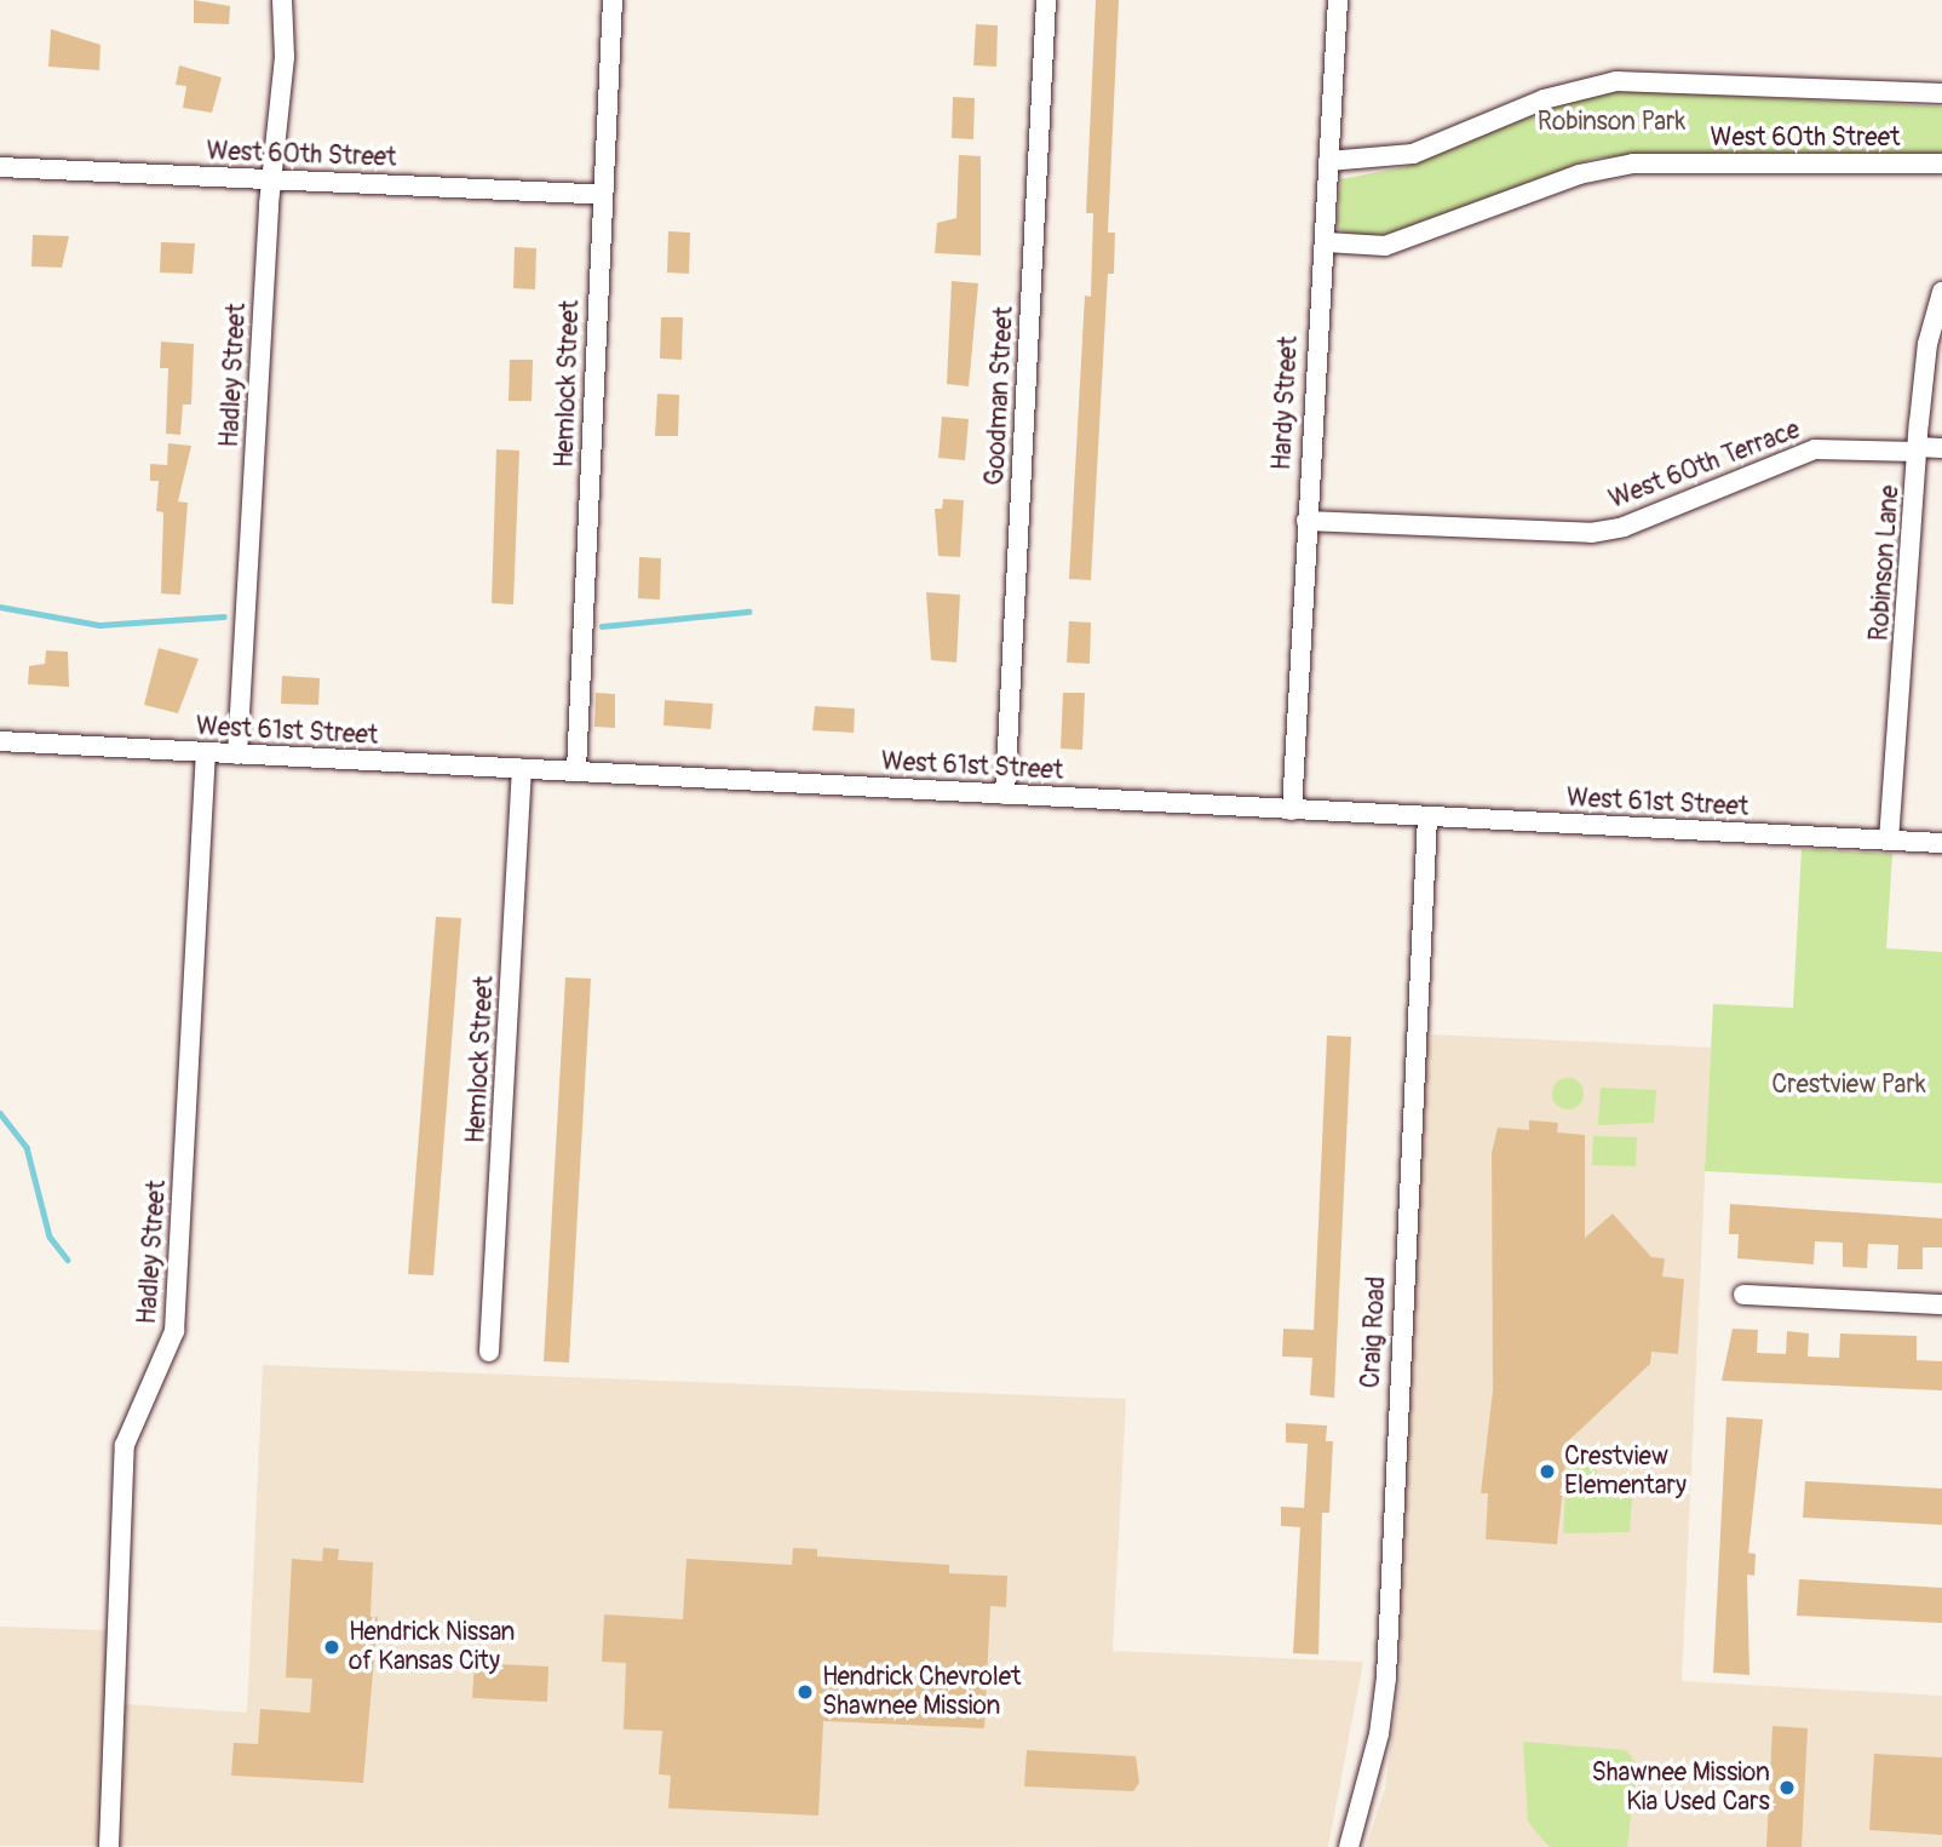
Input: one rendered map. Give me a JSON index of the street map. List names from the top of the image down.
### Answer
{
  "streets": {
    "street": [
      "West 60th Street",
      "Hadley Street",
      "Hemlock Street",
      "Goodman Street",
      "Hardy Street",
      "West 60th Terrace",
      "Robinson Lane",
      "West 61st Street",
      "Craig Road"
    ]
  },
  "crossings": [
    ["West 60th Street", "Hadley Street"],
    ["West 60th Street", "Hemlock Street"],
    ["West 60th Street", "Hardy Street"],
    ["Hadley Street", "West 61st Street"],
    ["Hemlock Street", "West 61st Street"],
    ["Goodman Street", "West 61st Street"],
    ["Hardy Street", "West 60th Terrace"],
    ["Hardy Street", "West 61st Street"],
    ["West 60th Terrace", "Robinson Lane"],
    ["Robinson Lane", "West 61st Street"],
    ["West 61st Street", "Craig Road"]
  ],
  "parks": ["Robinson Park", "Crestview Park"],
  "places": [
    "Crestview Elementary",
    "Hendrick Nissan of Kansas City",
    "Hendrick Chevrolet Shawnee Mission",
    "Shawnee Mission Kia Used Cars"
  ]
}
